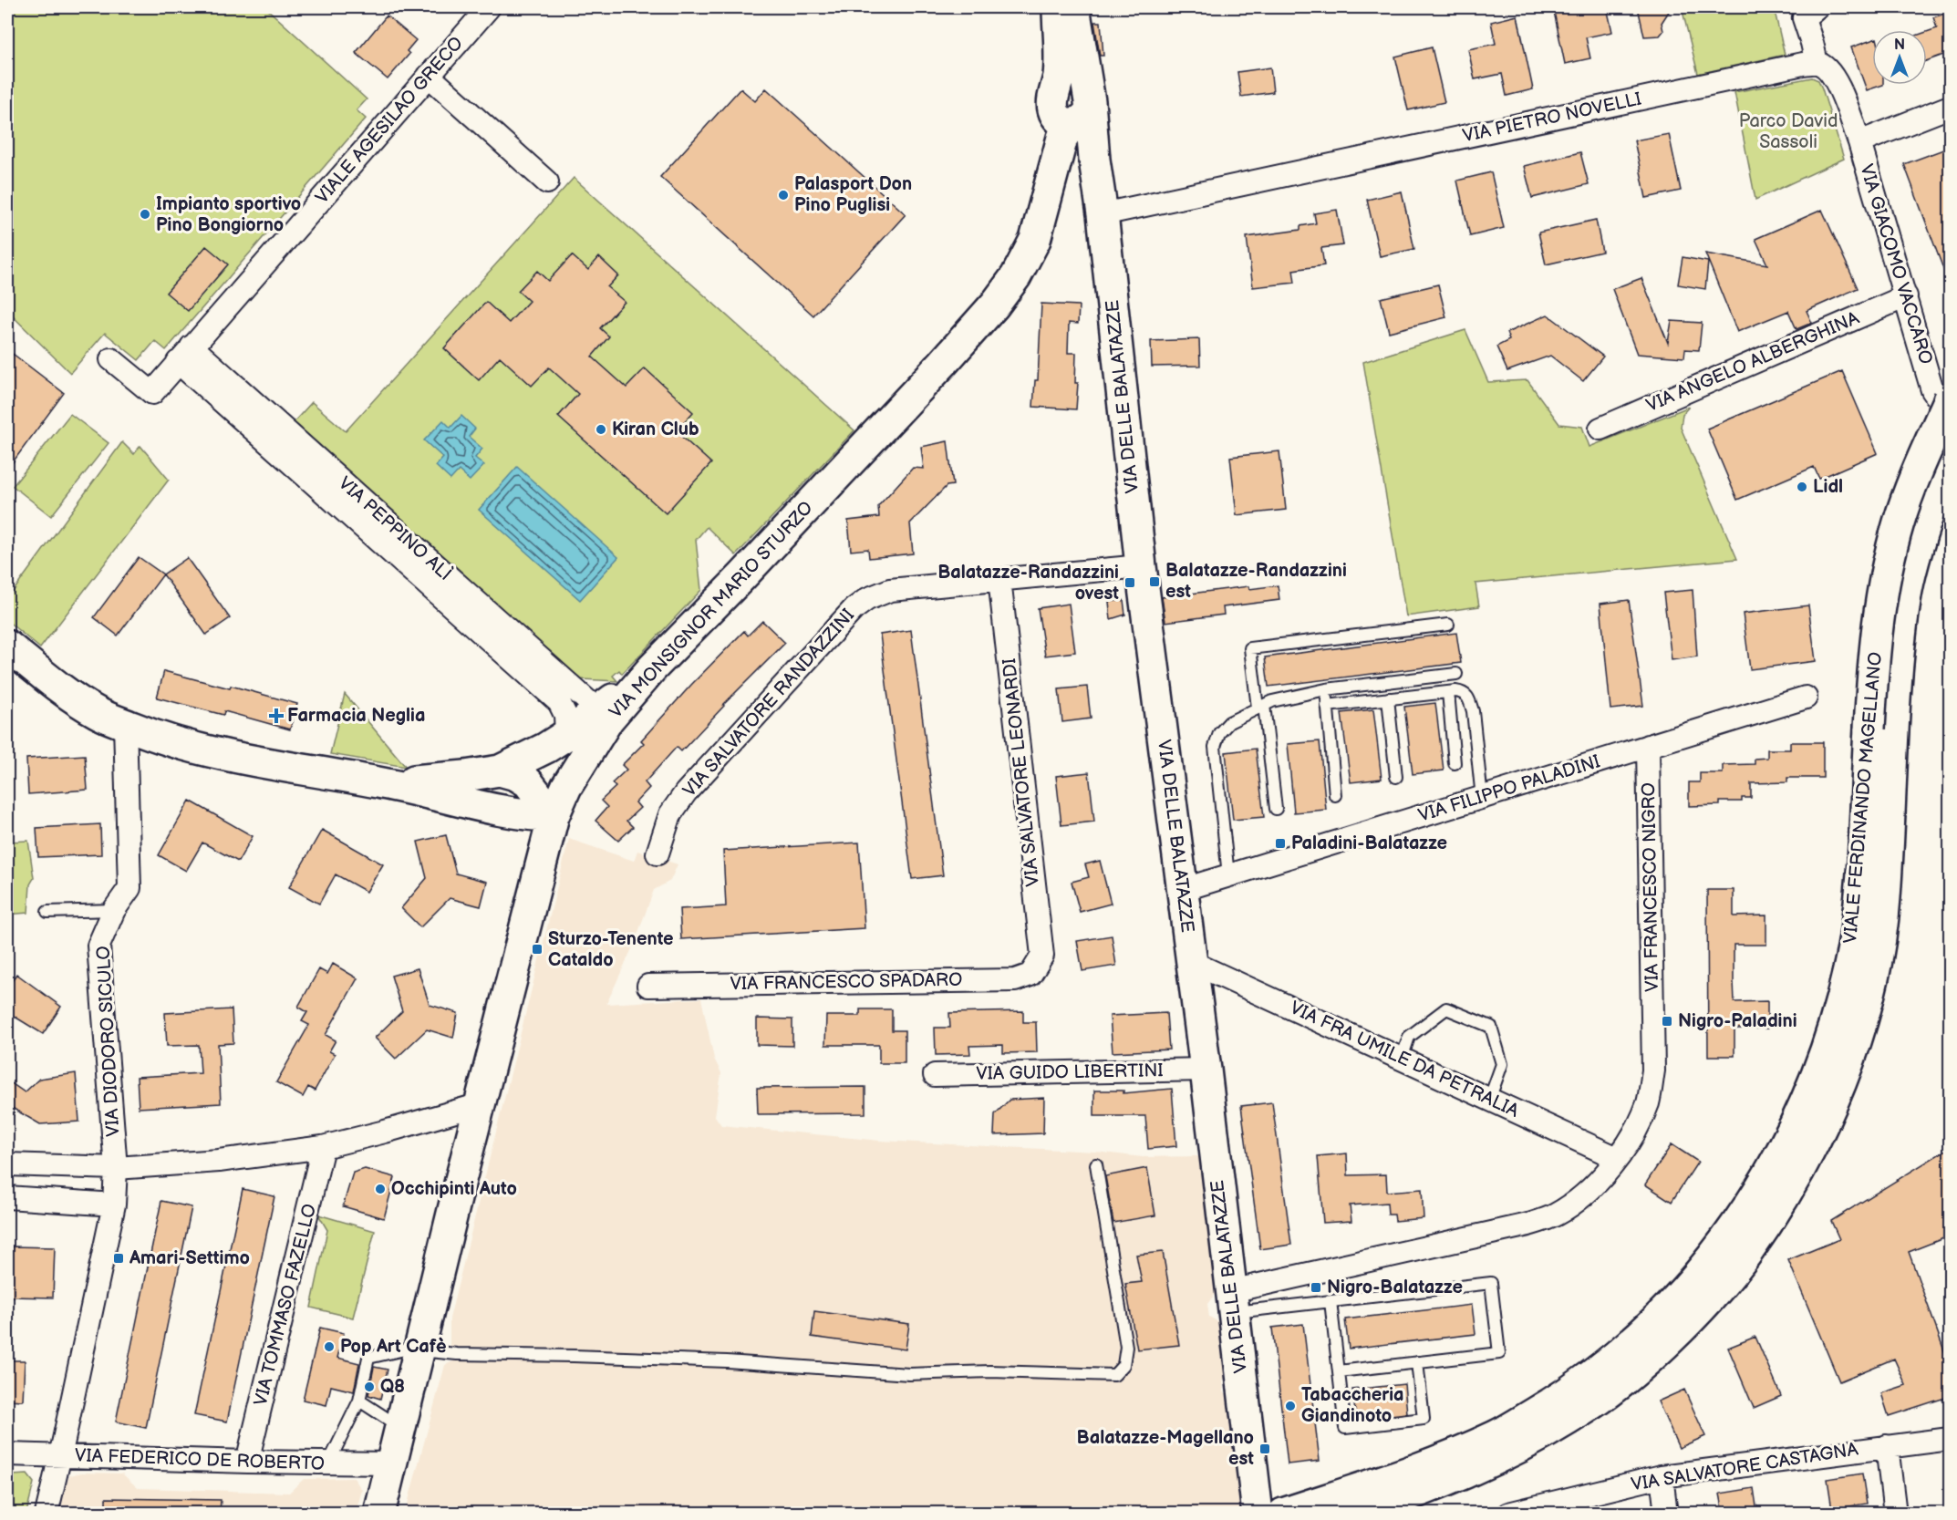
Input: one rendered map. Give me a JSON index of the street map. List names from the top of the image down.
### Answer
{
  "streets": {
    "street": [
      "VIA PIETRO NOVELLI",
      "VIALE AGESILAO GRECO",
      "VIA GIACOMO VACCARO",
      "VIA ANGELO ALBERGHINA",
      "VIA DELLE BALATAZZE",
      "VIA PEPPINO ALÌ",
      "VIA MONSIGNOR MARIO STURZO",
      "VIA SALVATORE RANDAZZINI",
      "VIA SALVATORE LEONARDI",
      "VIA FILIPPO PALADINI",
      "VIALE FERDINANDO MAGELLANO",
      "VIA FRANCESCO NIGRO",
      "VIA FRANCESCO SPADARO",
      "VIA DIODORO SICULO",
      "VIA FRA UMILE DA PETRALIA",
      "VIA GUIDO LIBERTINI",
      "VIA TOMMASO FAZELLO",
      "VIA FEDERICO DE ROBERTO",
      "VIA SALVATORE CASTAGNA"
    ]
  },
  "crossings": [
    ["VIA PIETRO NOVELLI", "VIA DELLE BALATAZZE"],
    ["VIALE AGESILAO GRECO", "VIA PEPPINO ALÌ"],
    ["VIA GIACOMO VACCARO", "VIA ANGELO ALBERGHINA"],
    ["VIA DELLE BALATAZZE", "VIA MONSIGNOR MARIO STURZO"],
    ["VIA DELLE BALATAZZE", "VIA SALVATORE RANDAZZINI"],
    ["VIA DELLE BALATAZZE", "VIA FILIPPO PALADINI"],
    ["VIA DELLE BALATAZZE", "VIA FRANCESCO NIGRO"],
    ["VIA DELLE BALATAZZE", "VIA FRA UMILE DA PETRALIA"],
    ["VIA DELLE BALATAZZE", "VIA GUIDO LIBERTINI"],
    ["VIA PEPPINO ALÌ", "VIA MONSIGNOR MARIO STURZO"],
    ["VIA MONSIGNOR MARIO STURZO", "VIA FEDERICO DE ROBERTO"],
    ["VIA SALVATORE RANDAZZINI", "VIA SALVATORE LEONARDI"],
    ["VIA SALVATORE LEONARDI", "VIA FRANCESCO SPADARO"],
    ["VIA FILIPPO PALADINI", "VIA FRANCESCO NIGRO"],
    ["VIA FRANCESCO NIGRO", "VIA FRA UMILE DA PETRALIA"],
    ["VIA DIODORO SICULO", "VIA FEDERICO DE ROBERTO"],
    ["VIA TOMMASO FAZELLO", "VIA FEDERICO DE ROBERTO"]
  ],
  "parks": ["Parco David Sassoli"],
  "places": {
    "other": [
      "Palasport Don Pino Puglisi",
      "Impianto sportivo Pino Bongiorno",
      "Kiran Club",
      "Lidl",
      "Occhipinti Auto",
      "Pop Art Cafè",
      "Q8",
      "Tabaccheria Giandinoto"
    ],
    "transit": [
      "Balatazze-Randazzini est",
      "Balatazze-Randazzini ovest",
      "Paladini-Balatazze",
      "Sturzo-Tenente Cataldo",
      "Nigro-Paladini",
      "Amari-Settimo",
      "Nigro-Balatazze",
      "Balatazze-Magellano est"
    ],
    "health": ["Farmacia Neglia"]
  },
  "north": "top"
}
